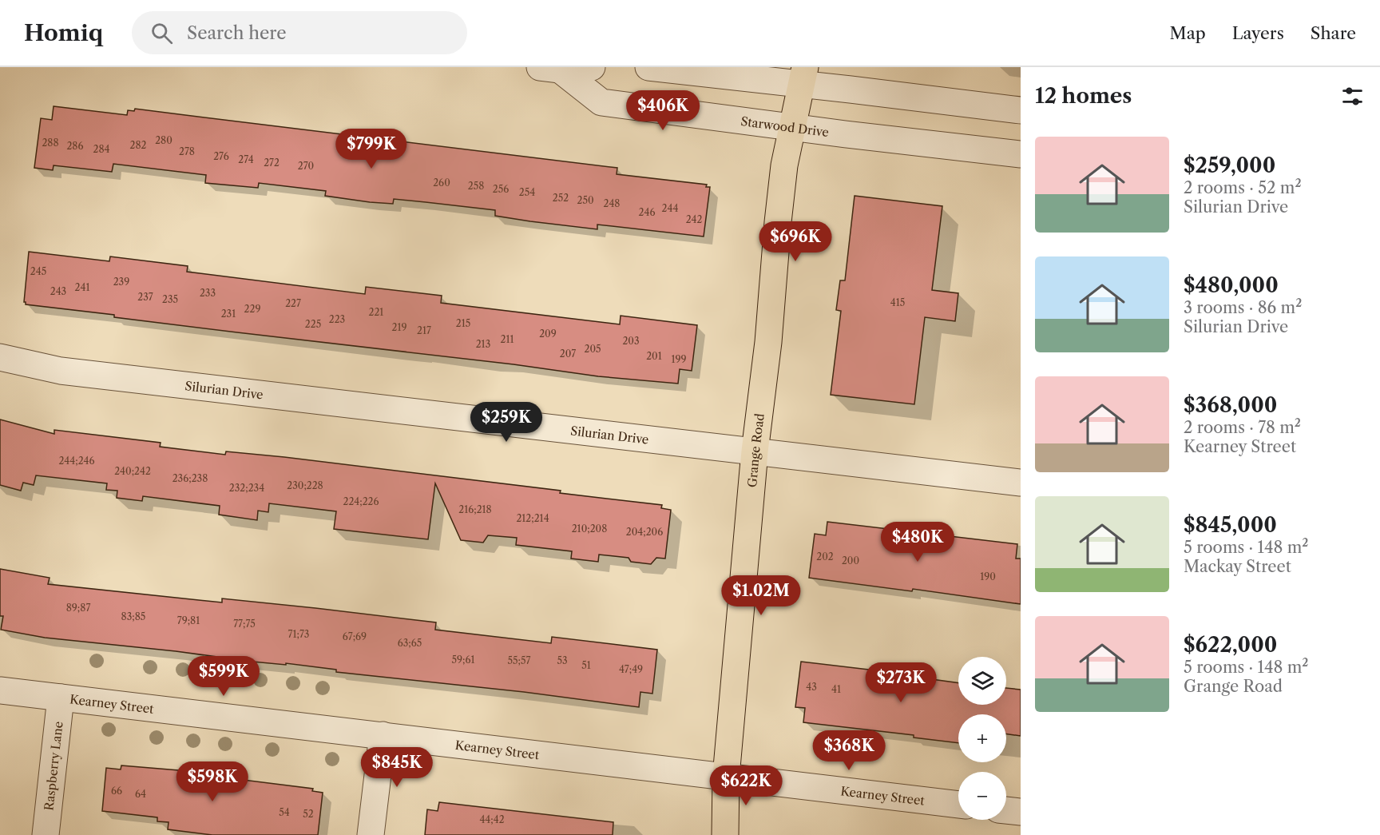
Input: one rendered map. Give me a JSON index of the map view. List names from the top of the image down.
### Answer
{
  "streets": {
    "main road": ["Grange Road"],
    "street": [
      "Starwood Drive",
      "Silurian Drive",
      "Kearney Street",
      "Raspberry Lane"
    ]
  },
  "crossings": [
    ["Starwood Drive", "Grange Road"],
    ["Silurian Drive", "Grange Road"],
    ["Grange Road", "Kearney Street"],
    ["Kearney Street", "Raspberry Lane"]
  ],
  "house_numbers": [
    "280",
    "288",
    "282",
    "286",
    "284",
    "278",
    "276",
    "274",
    "272",
    "270",
    "260",
    "258",
    "256",
    "254",
    "252",
    "250",
    "248",
    "244",
    "246",
    "242",
    "245",
    "239",
    "241",
    "243",
    "233",
    "237",
    "235",
    "415",
    "227",
    "229",
    "221",
    "231",
    "223",
    "215",
    "225",
    "219",
    "217",
    "209",
    "211",
    "203",
    "213",
    "205",
    "207",
    "201",
    "199",
    "244;246",
    "240;242",
    "236;238",
    "230;228",
    "232;234",
    "224;226",
    "216;218",
    "212;214",
    "210;208",
    "204;206",
    "202",
    "200",
    "190",
    "89;87",
    "83;85",
    "79;81",
    "77;75",
    "71;73",
    "67;69",
    "63;65",
    "59;61",
    "55;57",
    "53",
    "51",
    "47;49",
    "43",
    "41",
    "66",
    "64",
    "54",
    "52",
    "44;42"
  ],
  "page": {
    "header": "Homiq",
    "search": "Search here",
    "nav": ["Map", "Layers", "Share"],
    "heading": "12 homes",
    "price": [
      "$406K",
      "$799K",
      "$696K",
      "$259K",
      "$480K",
      "$1.02M",
      "$599K",
      "$273K",
      "$368K",
      "$845K",
      "$598K",
      "$622K"
    ],
    "list": [
      {
        "name": "$259,000",
        "note": "2 rooms · 52 m² · Silurian Drive"
      },
      {
        "name": "$480,000",
        "note": "3 rooms · 86 m² · Silurian Drive"
      },
      {
        "name": "$368,000",
        "note": "2 rooms · 78 m² · Kearney Street"
      },
      {
        "name": "$845,000",
        "note": "5 rooms · 148 m² · Mackay Street"
      },
      {
        "name": "$622,000",
        "note": "5 rooms · 148 m² · Grange Road"
      }
    ],
    "map_buttons": ["+", "−"]
  }
}
